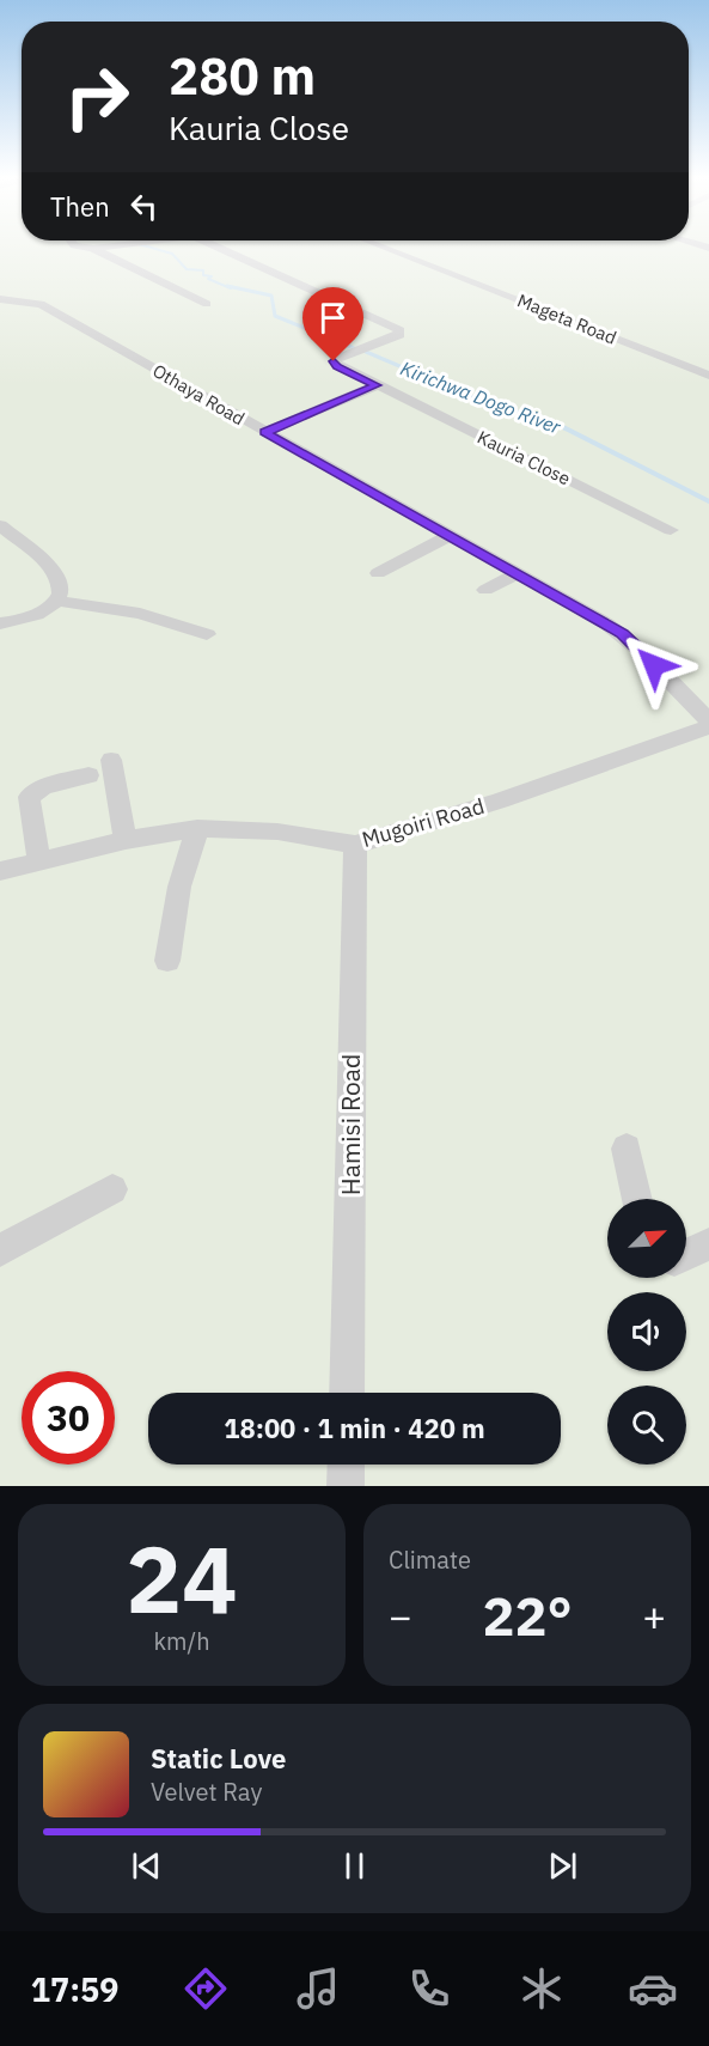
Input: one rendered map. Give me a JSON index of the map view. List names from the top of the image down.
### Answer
{
  "streets": {
    "street": [
      "Mageta Road",
      "Othaya Road",
      "Kauria Close",
      "Mugoiri Road",
      "Hamisi Road"
    ]
  },
  "crossings": [
    ["Othaya Road", "Mugoiri Road"],
    ["Mugoiri Road", "Hamisi Road"]
  ],
  "water": ["Kirichwa Dogo River"],
  "north": "top right",
  "page": {
    "turn": ["280 m", "Kauria Close"],
    "then": "Then",
    "limit": "30",
    "trip": "18:00 · 1 min · 420 m",
    "tile": [
      ["24", "km/h"],
      "Climate"
    ],
    "heat": ["−", "22°", "+"],
    "song": ["Static Love", "Velvet Ray"],
    "tabs": "17:59"
  }
}
